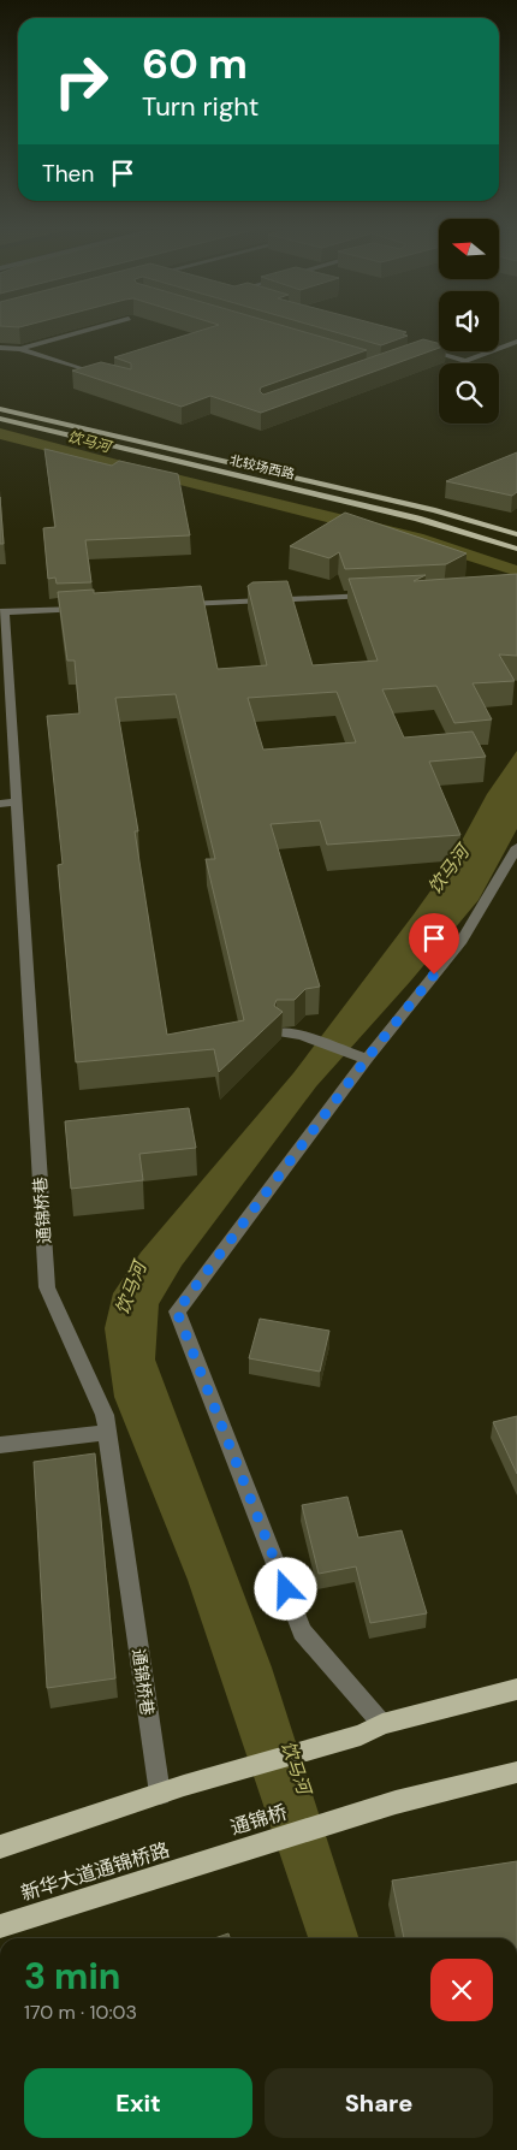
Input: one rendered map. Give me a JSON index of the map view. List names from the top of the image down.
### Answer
{
  "streets": {
    "main road": ["北较场西路", "通锦桥", "新华大道通锦桥路"],
    "street": ["通锦桥巷"]
  },
  "crossings": [
    ["通锦桥", "新华大道通锦桥路"]
  ],
  "water": ["饮马河"],
  "north": "left",
  "page": {
    "turn": ["60 m", "Turn right"],
    "then": "Then",
    "heading": ["3 min", "170 m · 10:03"],
    "buttons": ["Exit", "Share"]
  }
}
